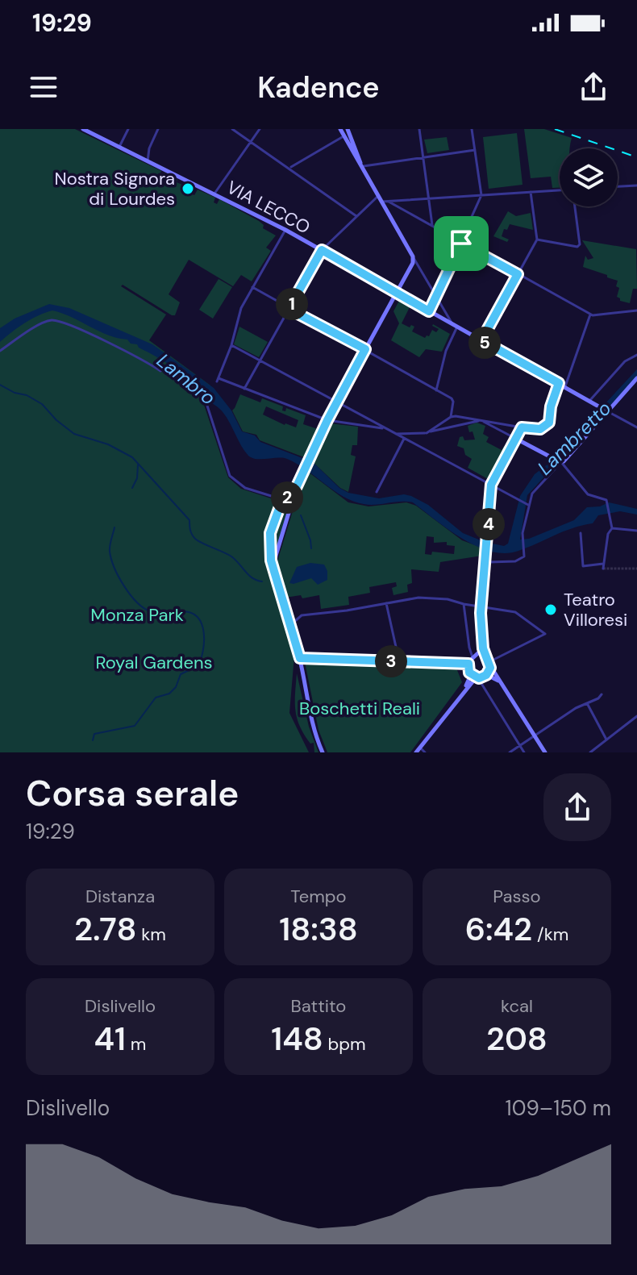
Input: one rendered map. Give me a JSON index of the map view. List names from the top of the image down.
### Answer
{
  "streets": {
    "main road": ["VIA LECCO"]
  },
  "water": ["Lambro", "Lambretto"],
  "parks": ["Monza Park", "Royal Gardens", "Boschetti Reali"],
  "places": ["Nostra Signora di Lourdes", "Teatro Villoresi"],
  "page": {
    "status": "19:29",
    "header": "Kadence",
    "pins": [
      "1",
      "5",
      "2",
      "4",
      "3"
    ],
    "heading": ["Corsa serale", "19:29"],
    "stats": [
      ["Distanza", "2.78 km"],
      ["Tempo", "18:38"],
      ["Passo", "6:42 /km"],
      ["Dislivello", "41 m"],
      ["Battito", "148 bpm"],
      ["kcal", "208"]
    ],
    "chart": ["Dislivello", "109–150 m"]
  }
}
